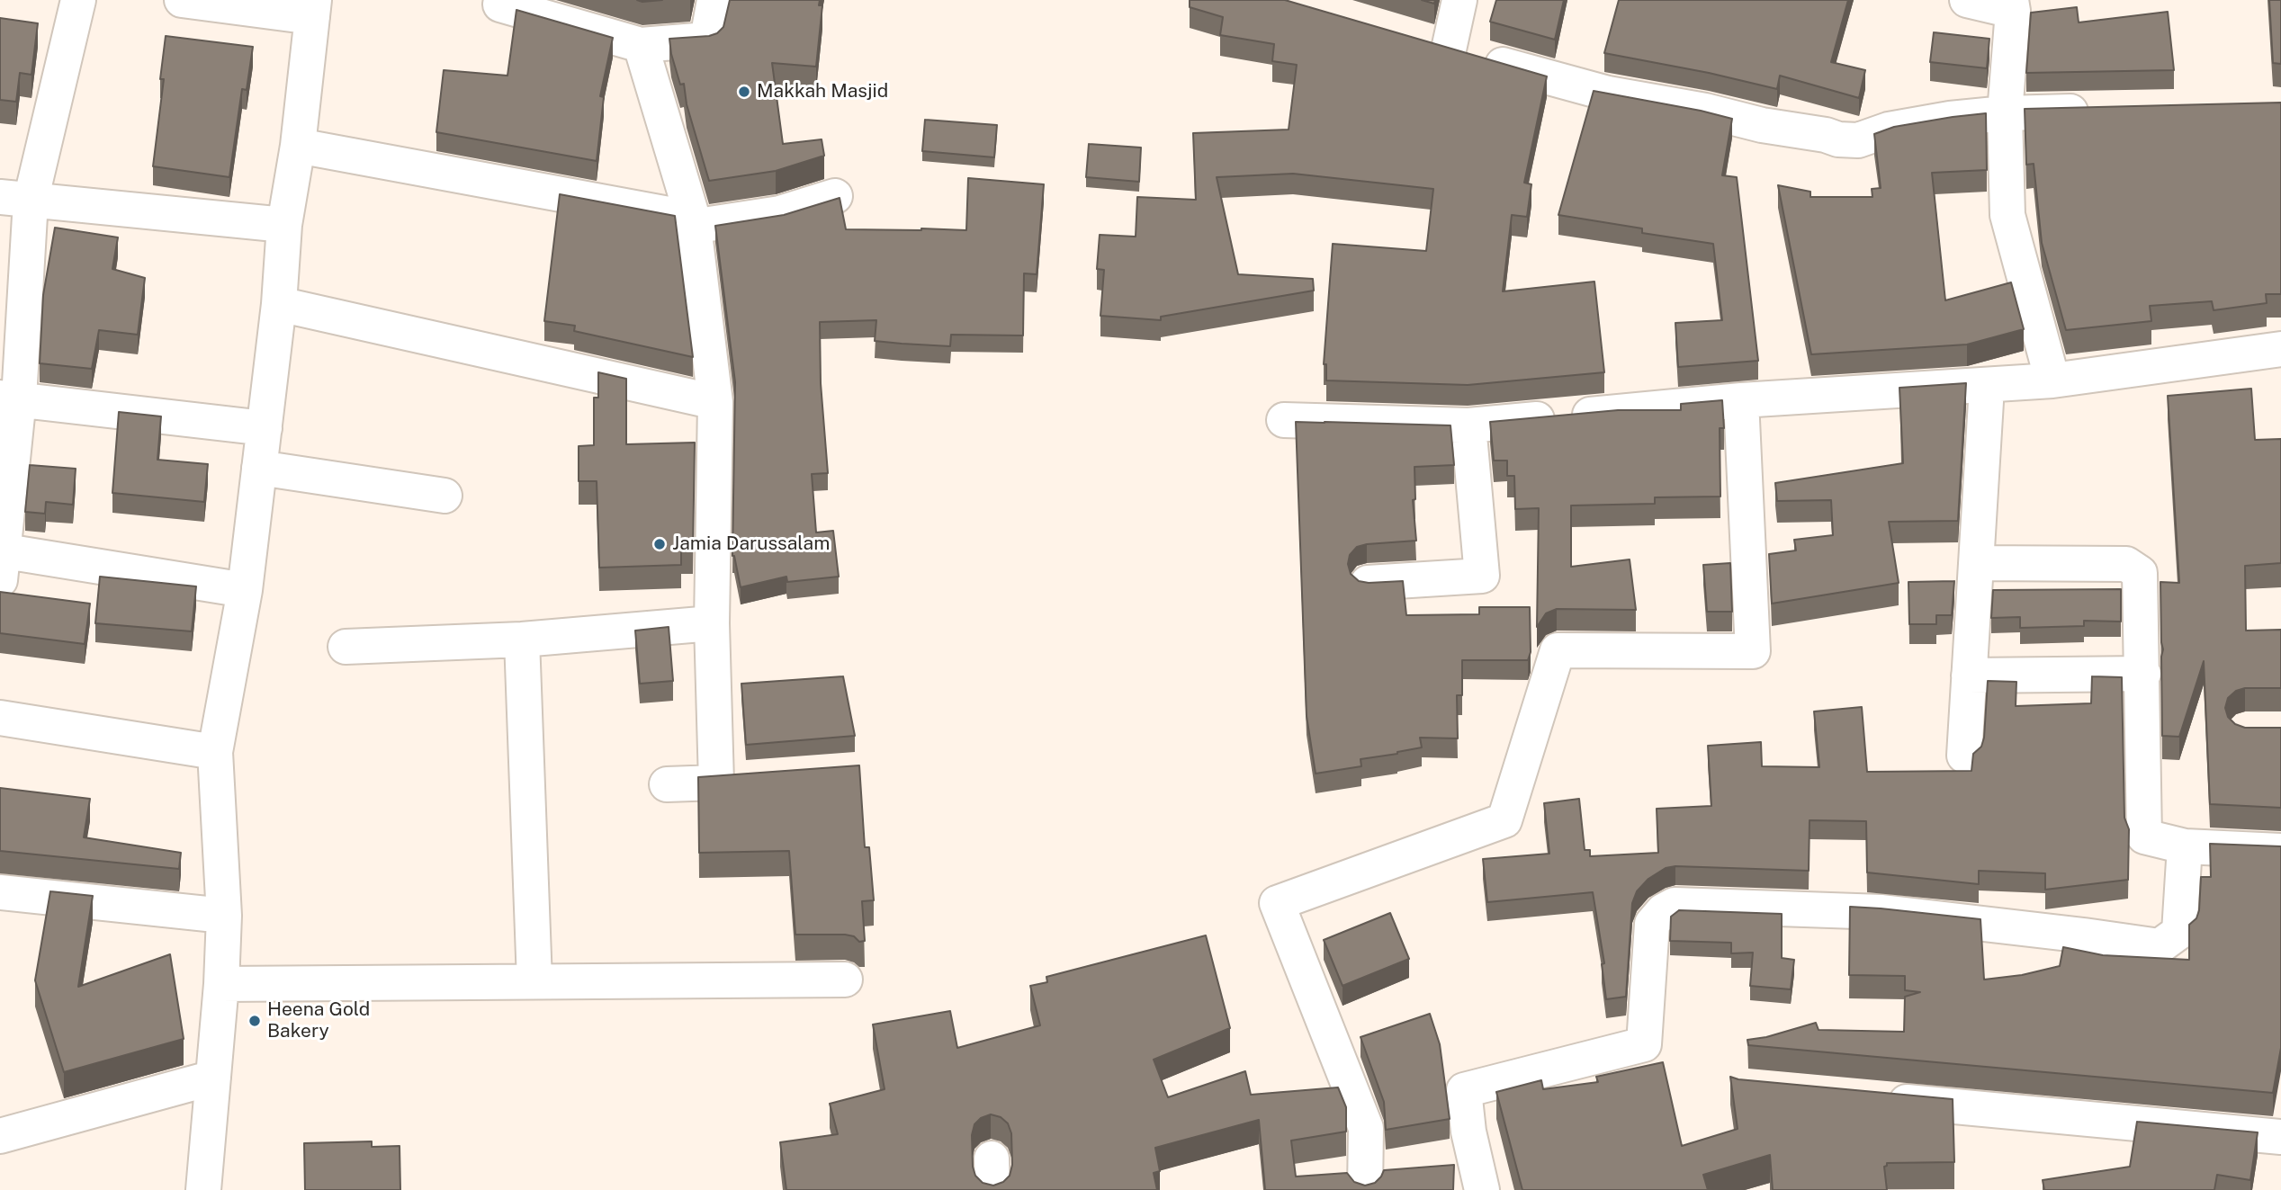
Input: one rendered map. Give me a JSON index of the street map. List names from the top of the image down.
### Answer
{
  "places": ["Makkah Masjid", "Jamia Darussalam", "Heena Gold Bakery"]
}
